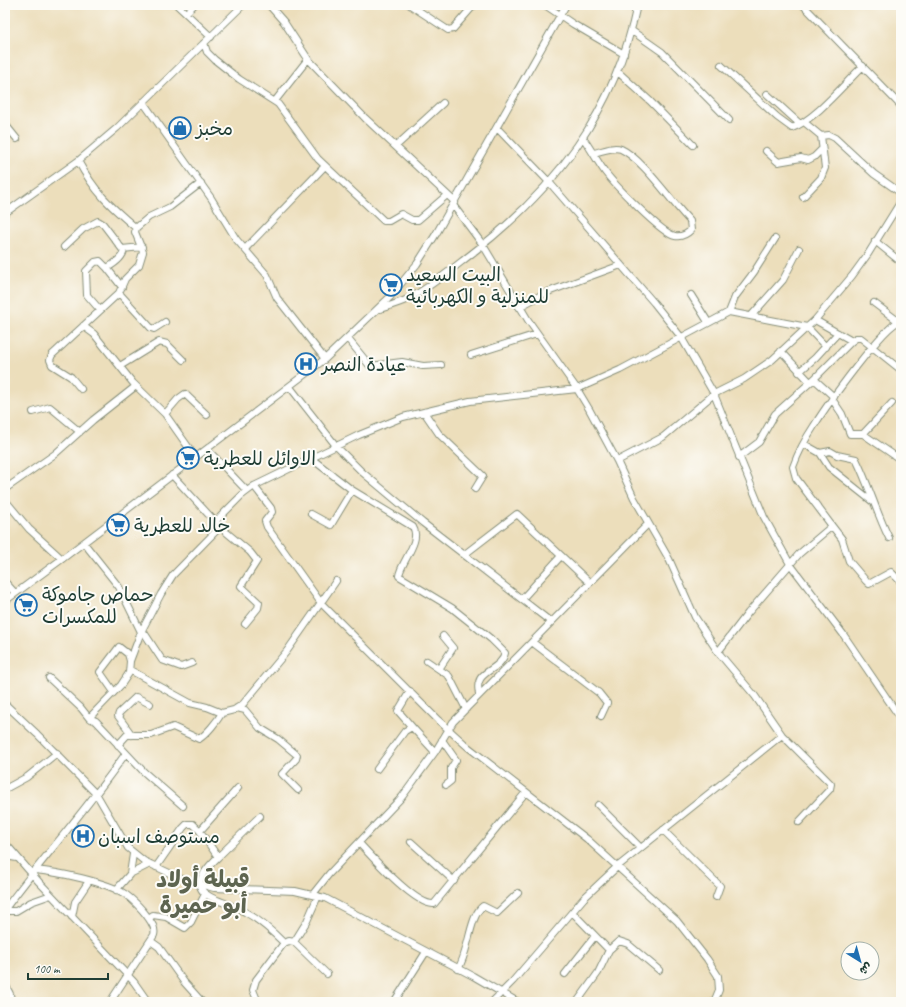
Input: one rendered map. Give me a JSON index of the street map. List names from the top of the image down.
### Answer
{
  "districts": ["قبيلة أولاد أبو حميرة"],
  "places": {
    "shop": ["مخبز"],
    "supermarket": [
      "البيت السعيد للمنزلية و الكهربائية",
      "الاوائل للعطرية",
      "خالد للعطرية",
      "حماص جاموكة للمكسرات"
    ],
    "hospital": ["عيادة النصر", "مستوصف اسبان"]
  },
  "scale_bar": "100 m",
  "north": "bottom right"
}
